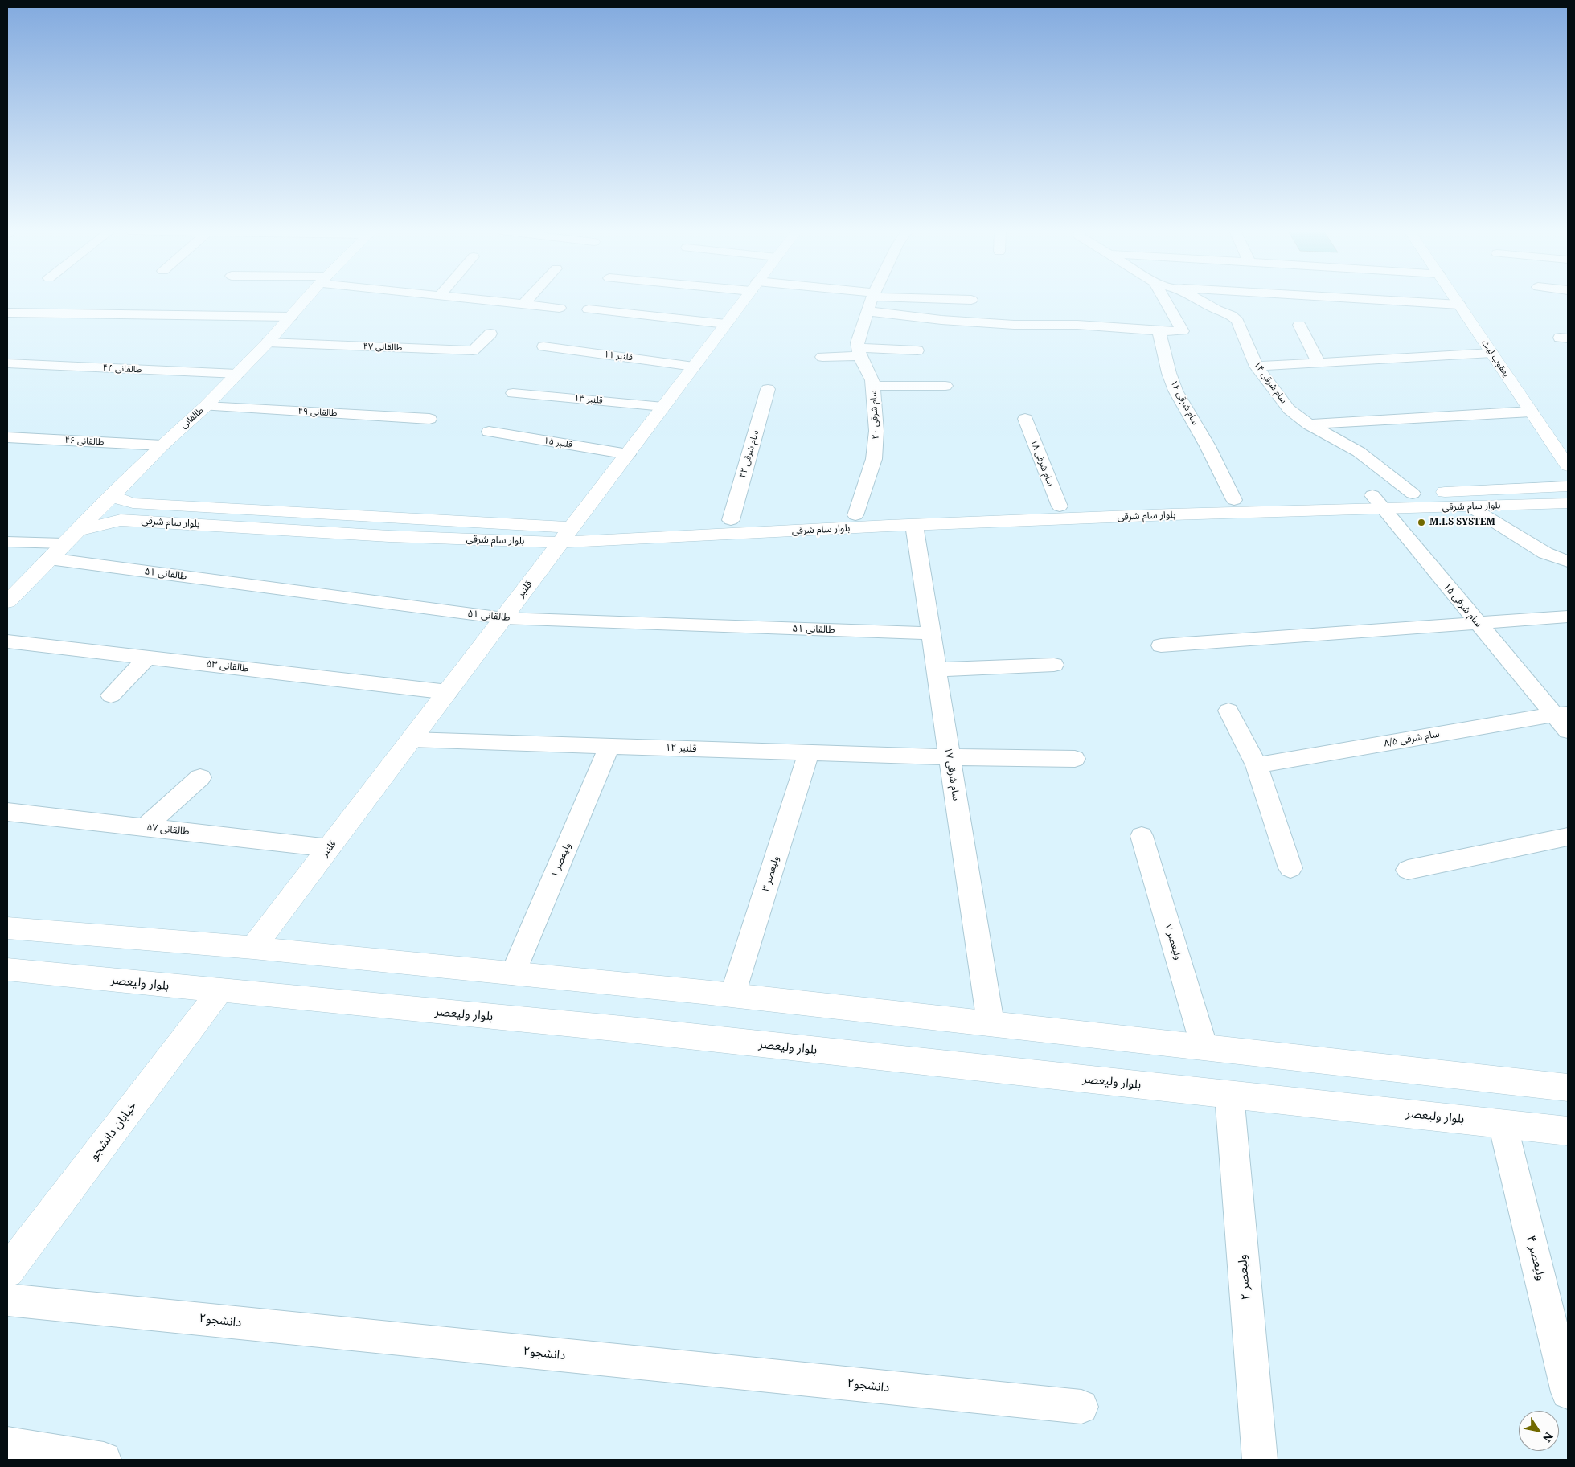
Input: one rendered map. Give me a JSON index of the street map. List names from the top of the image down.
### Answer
{
  "streets": {
    "street": [
      "طالقانی ۴۷",
      "قلنبر ۱۱",
      "یعقوب لیث",
      "طالقانی ۴۴",
      "سام شرقی ۱۴",
      "قلنبر ۱۳",
      "سام شرقی ۱۶",
      "طالقانی ۴۹",
      "سام شرقی ۲۰",
      "طالقانی",
      "طالقانی ۴۶",
      "قلنبر ۱۵",
      "سام شرقی ۲۲",
      "سام شرقی ۱۸",
      "بلوار سام شرقی",
      "طالقانی ۵۱",
      "قلنبر",
      "سام شرقی ۱۵",
      "طالقانی ۵۳",
      "سام شرقی ۸/۵",
      "قلنبر ۱۲",
      "سام شرقی ۱۷",
      "طالقانی ۵۷",
      "ولیعصر ۱",
      "ولیعصر ۳",
      "ولیعصر ۷",
      "بلوار ولیعصر",
      "خیابان دانشجو",
      "ولیعصر ۴",
      "ولیعصر ۲",
      "دانشجو۲"
    ]
  },
  "crossings": [
    ["طالقانی ۴۷", "طالقانی"],
    ["قلنبر ۱۱", "قلنبر"],
    ["طالقانی ۴۴", "طالقانی"],
    ["سام شرقی ۱۴", "بلوار سام شرقی"],
    ["قلنبر ۱۳", "قلنبر"],
    ["سام شرقی ۱۶", "بلوار سام شرقی"],
    ["طالقانی ۴۹", "طالقانی"],
    ["سام شرقی ۲۰", "بلوار سام شرقی"],
    ["طالقانی", "طالقانی ۴۶"],
    ["طالقانی", "بلوار سام شرقی"],
    ["طالقانی", "طالقانی ۵۱"],
    ["قلنبر ۱۵", "قلنبر"],
    ["سام شرقی ۲۲", "بلوار سام شرقی"],
    ["سام شرقی ۱۸", "بلوار سام شرقی"],
    ["بلوار سام شرقی", "قلنبر"],
    ["بلوار سام شرقی", "سام شرقی ۱۵"],
    ["بلوار سام شرقی", "سام شرقی ۱۷"],
    ["طالقانی ۵۱", "قلنبر"],
    ["طالقانی ۵۱", "سام شرقی ۱۷"],
    ["قلنبر", "طالقانی ۵۳"],
    ["قلنبر", "قلنبر ۱۲"],
    ["قلنبر", "طالقانی ۵۷"],
    ["سام شرقی ۱۵", "سام شرقی ۸/۵"],
    ["قلنبر ۱۲", "سام شرقی ۱۷"],
    ["قلنبر ۱۲", "ولیعصر ۱"],
    ["قلنبر ۱۲", "ولیعصر ۳"],
    ["بلوار ولیعصر", "خیابان دانشجو"],
    ["بلوار ولیعصر", "ولیعصر ۴"],
    ["بلوار ولیعصر", "ولیعصر ۲"]
  ],
  "places": ["M.I.S SYSTEM"],
  "north": "bottom right"
}
